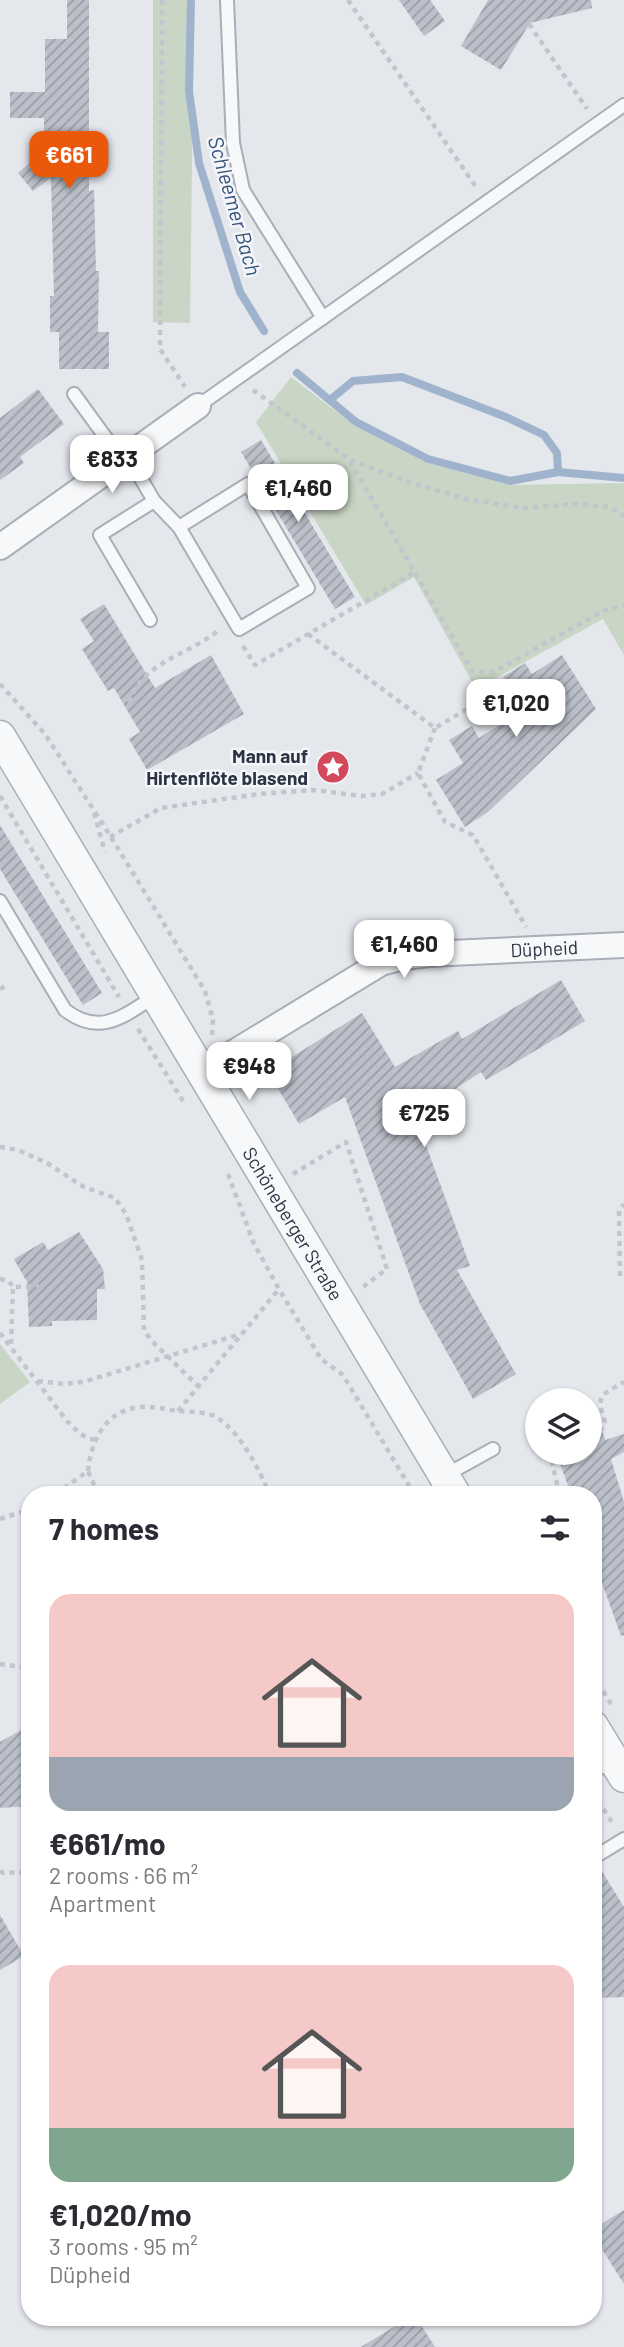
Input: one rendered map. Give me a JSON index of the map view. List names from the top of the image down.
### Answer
{
  "streets": {
    "street": ["Düpheid", "Schöneberger Straße"]
  },
  "crossings": [
    ["Düpheid", "Schöneberger Straße"]
  ],
  "water": ["Schleemer Bach"],
  "places": {
    "place": ["Mann auf Hirtenflöte blasend"]
  },
  "page": {
    "price": [
      "€661",
      "€833",
      "€1,460",
      "€1,020",
      "€1,460",
      "€948",
      "€725"
    ],
    "heading": "7 homes",
    "list": [
      {
        "name": "€661/mo",
        "note": "2 rooms · 66 m² · Apartment"
      },
      {
        "name": "€1,020/mo",
        "note": "3 rooms · 95 m² · Düpheid"
      }
    ]
  }
}
